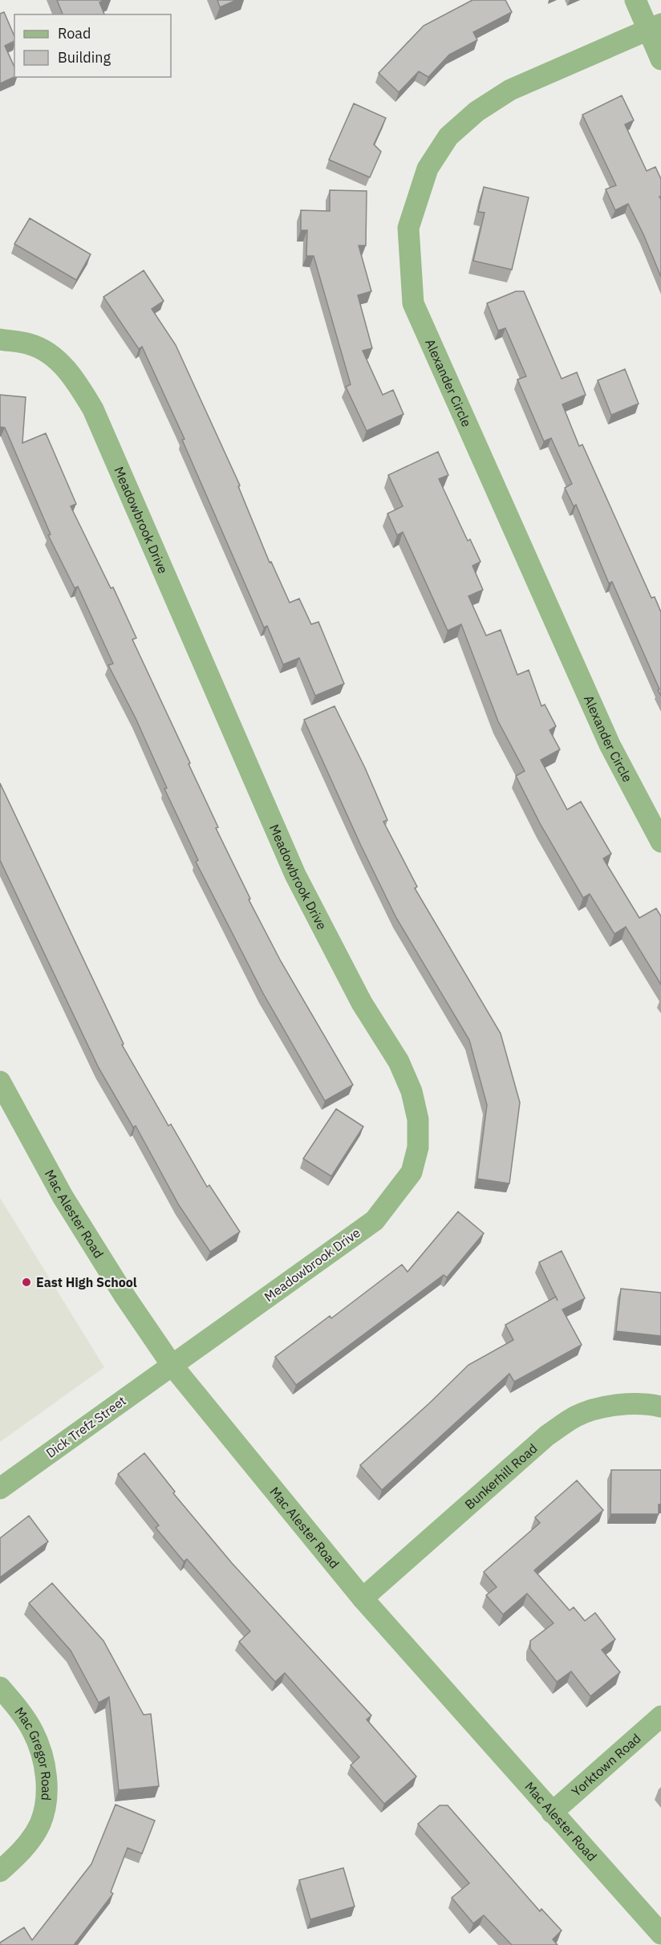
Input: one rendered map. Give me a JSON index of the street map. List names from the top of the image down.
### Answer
{
  "streets": {
    "street": [
      "Alexander Circle",
      "Meadowbrook Drive",
      "Mac Alester Road",
      "Dick Trefz Street",
      "Bunkerhill Road",
      "Mac Gregor Road",
      "Yorktown Road"
    ]
  },
  "crossings": [
    ["Meadowbrook Drive", "Mac Alester Road"],
    ["Meadowbrook Drive", "Dick Trefz Street"],
    ["Mac Alester Road", "Dick Trefz Street"],
    ["Mac Alester Road", "Bunkerhill Road"],
    ["Mac Alester Road", "Yorktown Road"]
  ],
  "places": ["East High School"],
  "legend": ["Road", "Building"]
}
